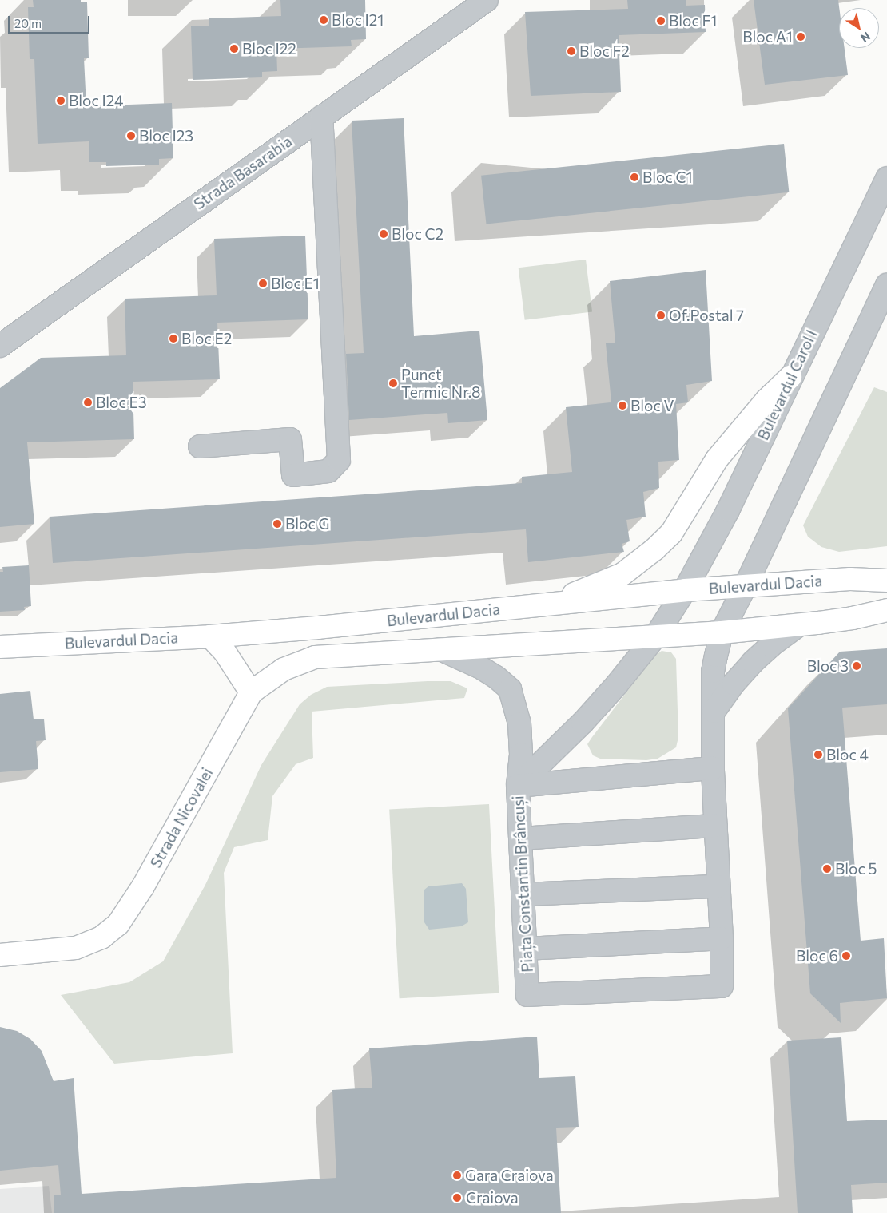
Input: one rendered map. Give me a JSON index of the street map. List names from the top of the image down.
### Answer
{
  "streets": {
    "main road": ["Bulevardul Dacia", "Strada Nicovalei"],
    "street": ["Strada Basarabia", "Bulevardul Carol I", "Piața Constantin Brâncuși"]
  },
  "crossings": [
    ["Bulevardul Carol I", "Bulevardul Dacia"],
    ["Bulevardul Carol I", "Piața Constantin Brâncuși"],
    ["Bulevardul Dacia", "Strada Nicovalei"],
    ["Bulevardul Dacia", "Piața Constantin Brâncuși"]
  ],
  "places": [
    "Bloc I21",
    "Bloc F1",
    "Bloc A1",
    "Bloc I22",
    "Bloc F2",
    "Bloc I24",
    "Bloc I23",
    "Bloc C1",
    "Bloc C2",
    "Bloc E1",
    "Of.Postal 7",
    "Bloc E2",
    "Punct Termic Nr.8",
    "Bloc E3",
    "Bloc V",
    "Bloc G",
    "Bloc 3",
    "Bloc 4",
    "Bloc 5",
    "Bloc 6",
    "Gara Craiova",
    "Craiova"
  ],
  "scale_bar": "20 m",
  "north": "bottom right"
}
